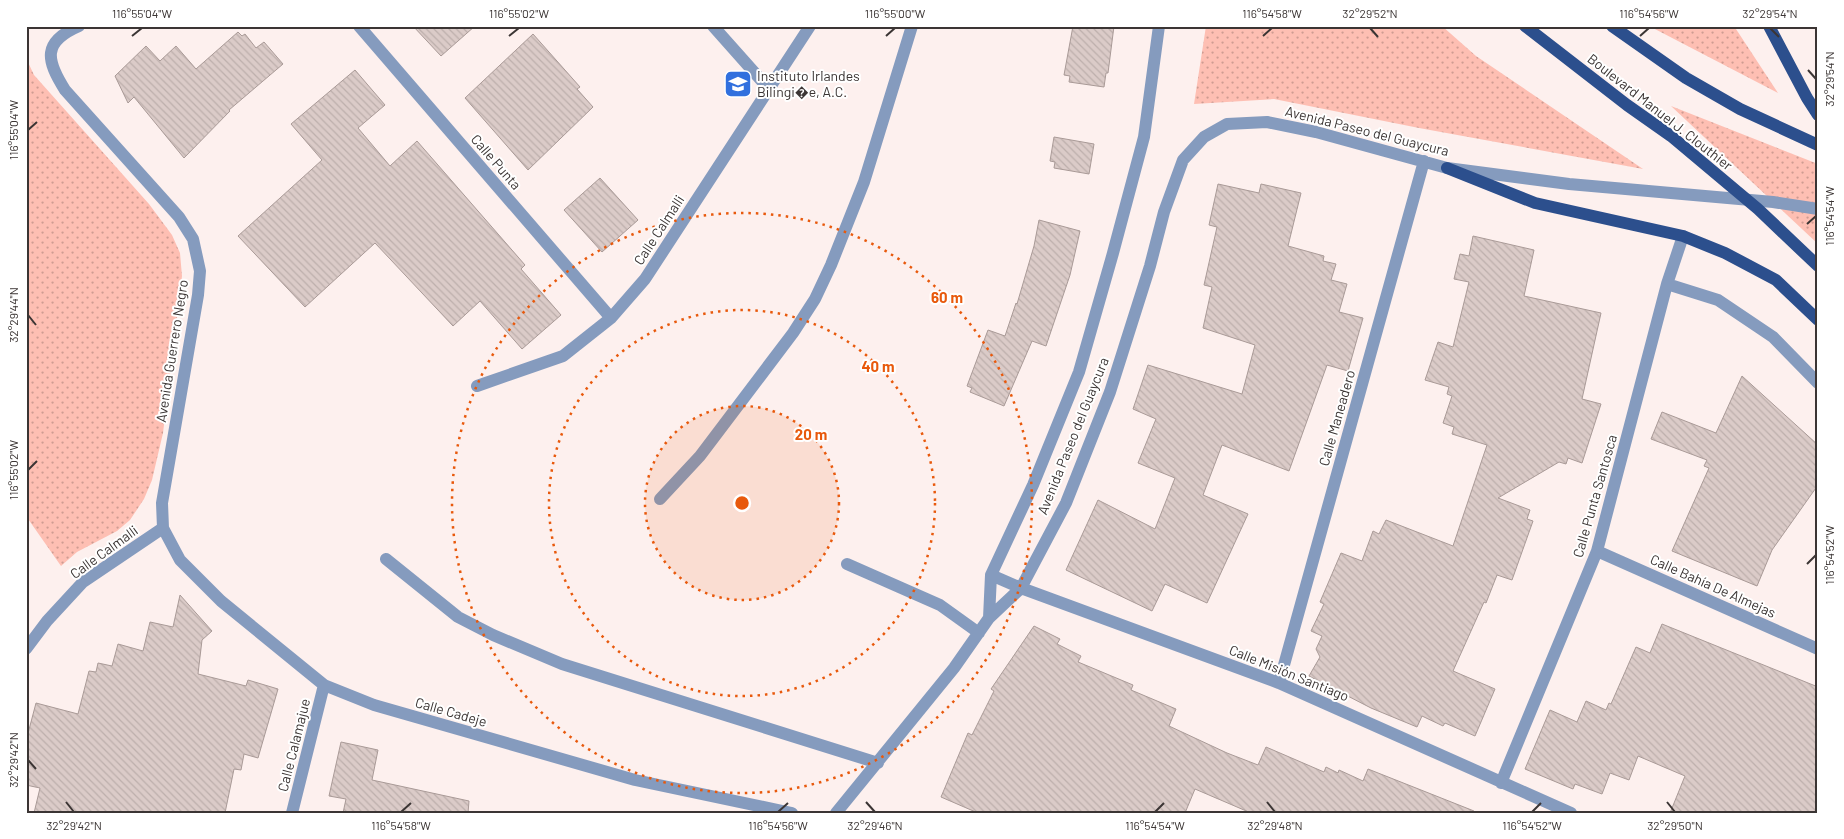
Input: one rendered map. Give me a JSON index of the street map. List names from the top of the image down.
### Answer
{
  "streets": {
    "main road": ["Boulevard Manuel J. Clouthier"],
    "street": [
      "Avenida Paseo del Guaycura",
      "Calle Punta",
      "Calle Calmalli",
      "Avenida Guerrero Negro",
      "Calle Maneadero",
      "Calle Punta Santosca",
      "Calle Bahía De Almejas",
      "Calle Misión Santiago",
      "Calle Cadeje",
      "Calle Calamajue"
    ]
  },
  "crossings": [
    ["Avenida Paseo del Guaycura", "Calle Maneadero"],
    ["Avenida Paseo del Guaycura", "Calle Misión Santiago"],
    ["Calle Punta", "Calle Calmalli"],
    ["Calle Calmalli", "Avenida Guerrero Negro"],
    ["Calle Calmalli", "Calle Cadeje"],
    ["Avenida Guerrero Negro", "Calle Cadeje"],
    ["Calle Maneadero", "Calle Misión Santiago"],
    ["Calle Punta Santosca", "Calle Bahía De Almejas"],
    ["Calle Punta Santosca", "Calle Misión Santiago"],
    ["Calle Cadeje", "Calle Calamajue"]
  ],
  "places": {
    "school or university": ["Instituto Irlandes Bilingi�e, A.C."]
  },
  "coordinates": [
    "116°55'04\"W",
    "116°55'02\"W",
    "116°55'00\"W",
    "116°54'58\"W",
    "32°29'52\"N",
    "116°54'56\"W",
    "32°29'54\"N",
    "116°54'54\"W",
    "32°29'44\"N",
    "116°54'52\"W",
    "32°29'42\"N",
    "32°29'46\"N",
    "32°29'48\"N",
    "32°29'50\"N"
  ],
  "rings": ["60 m", "40 m", "20 m"]
}
